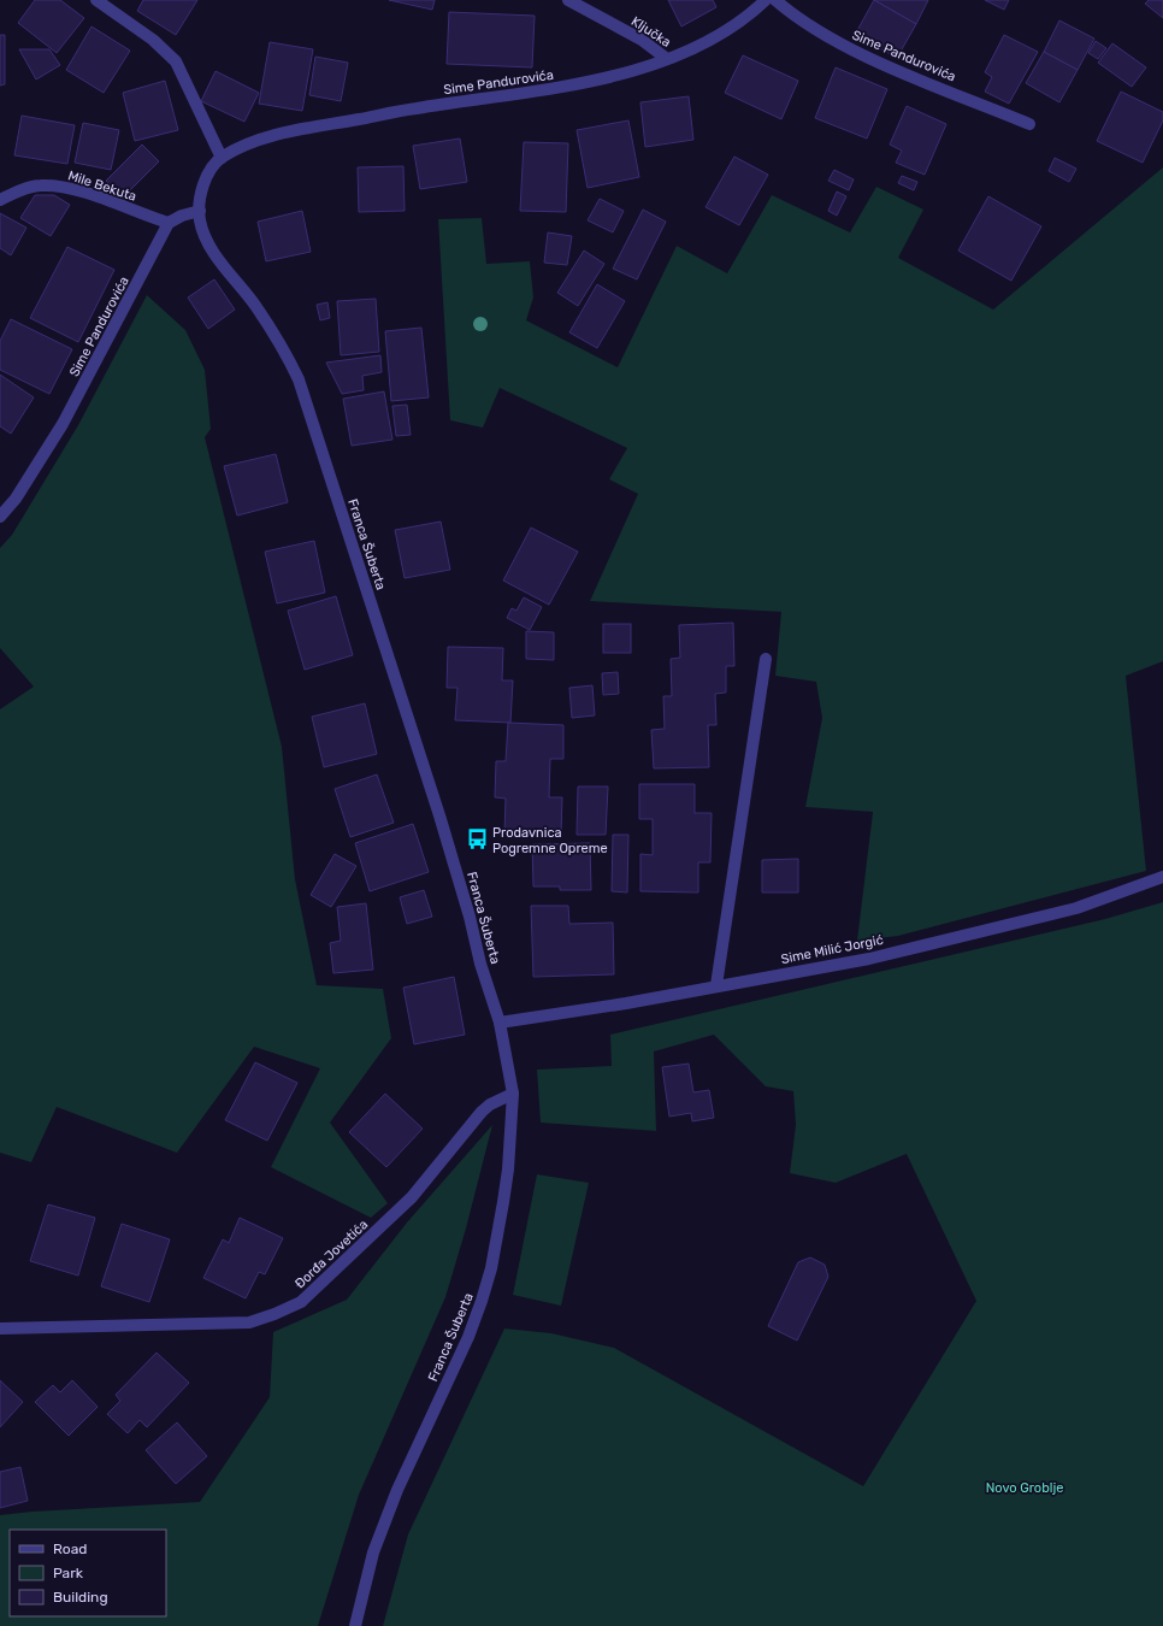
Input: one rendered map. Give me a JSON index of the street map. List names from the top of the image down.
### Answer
{
  "streets": {
    "street": [
      "Ključka",
      "Sime Pandurovića",
      "Mile Bekuta",
      "Franca Šuberta",
      "Sime Milić Jorgić",
      "Đorđa Jovetića"
    ]
  },
  "crossings": [
    ["Ključka", "Sime Pandurovića"],
    ["Sime Pandurovića", "Mile Bekuta"],
    ["Sime Pandurovića", "Franca Šuberta"],
    ["Franca Šuberta", "Sime Milić Jorgić"],
    ["Franca Šuberta", "Đorđa Jovetića"]
  ],
  "parks": ["Novo Groblje"],
  "places": {
    "bus stop": ["Prodavnica Pogremne Opreme"]
  },
  "legend": ["Road", "Park", "Building"]
}
